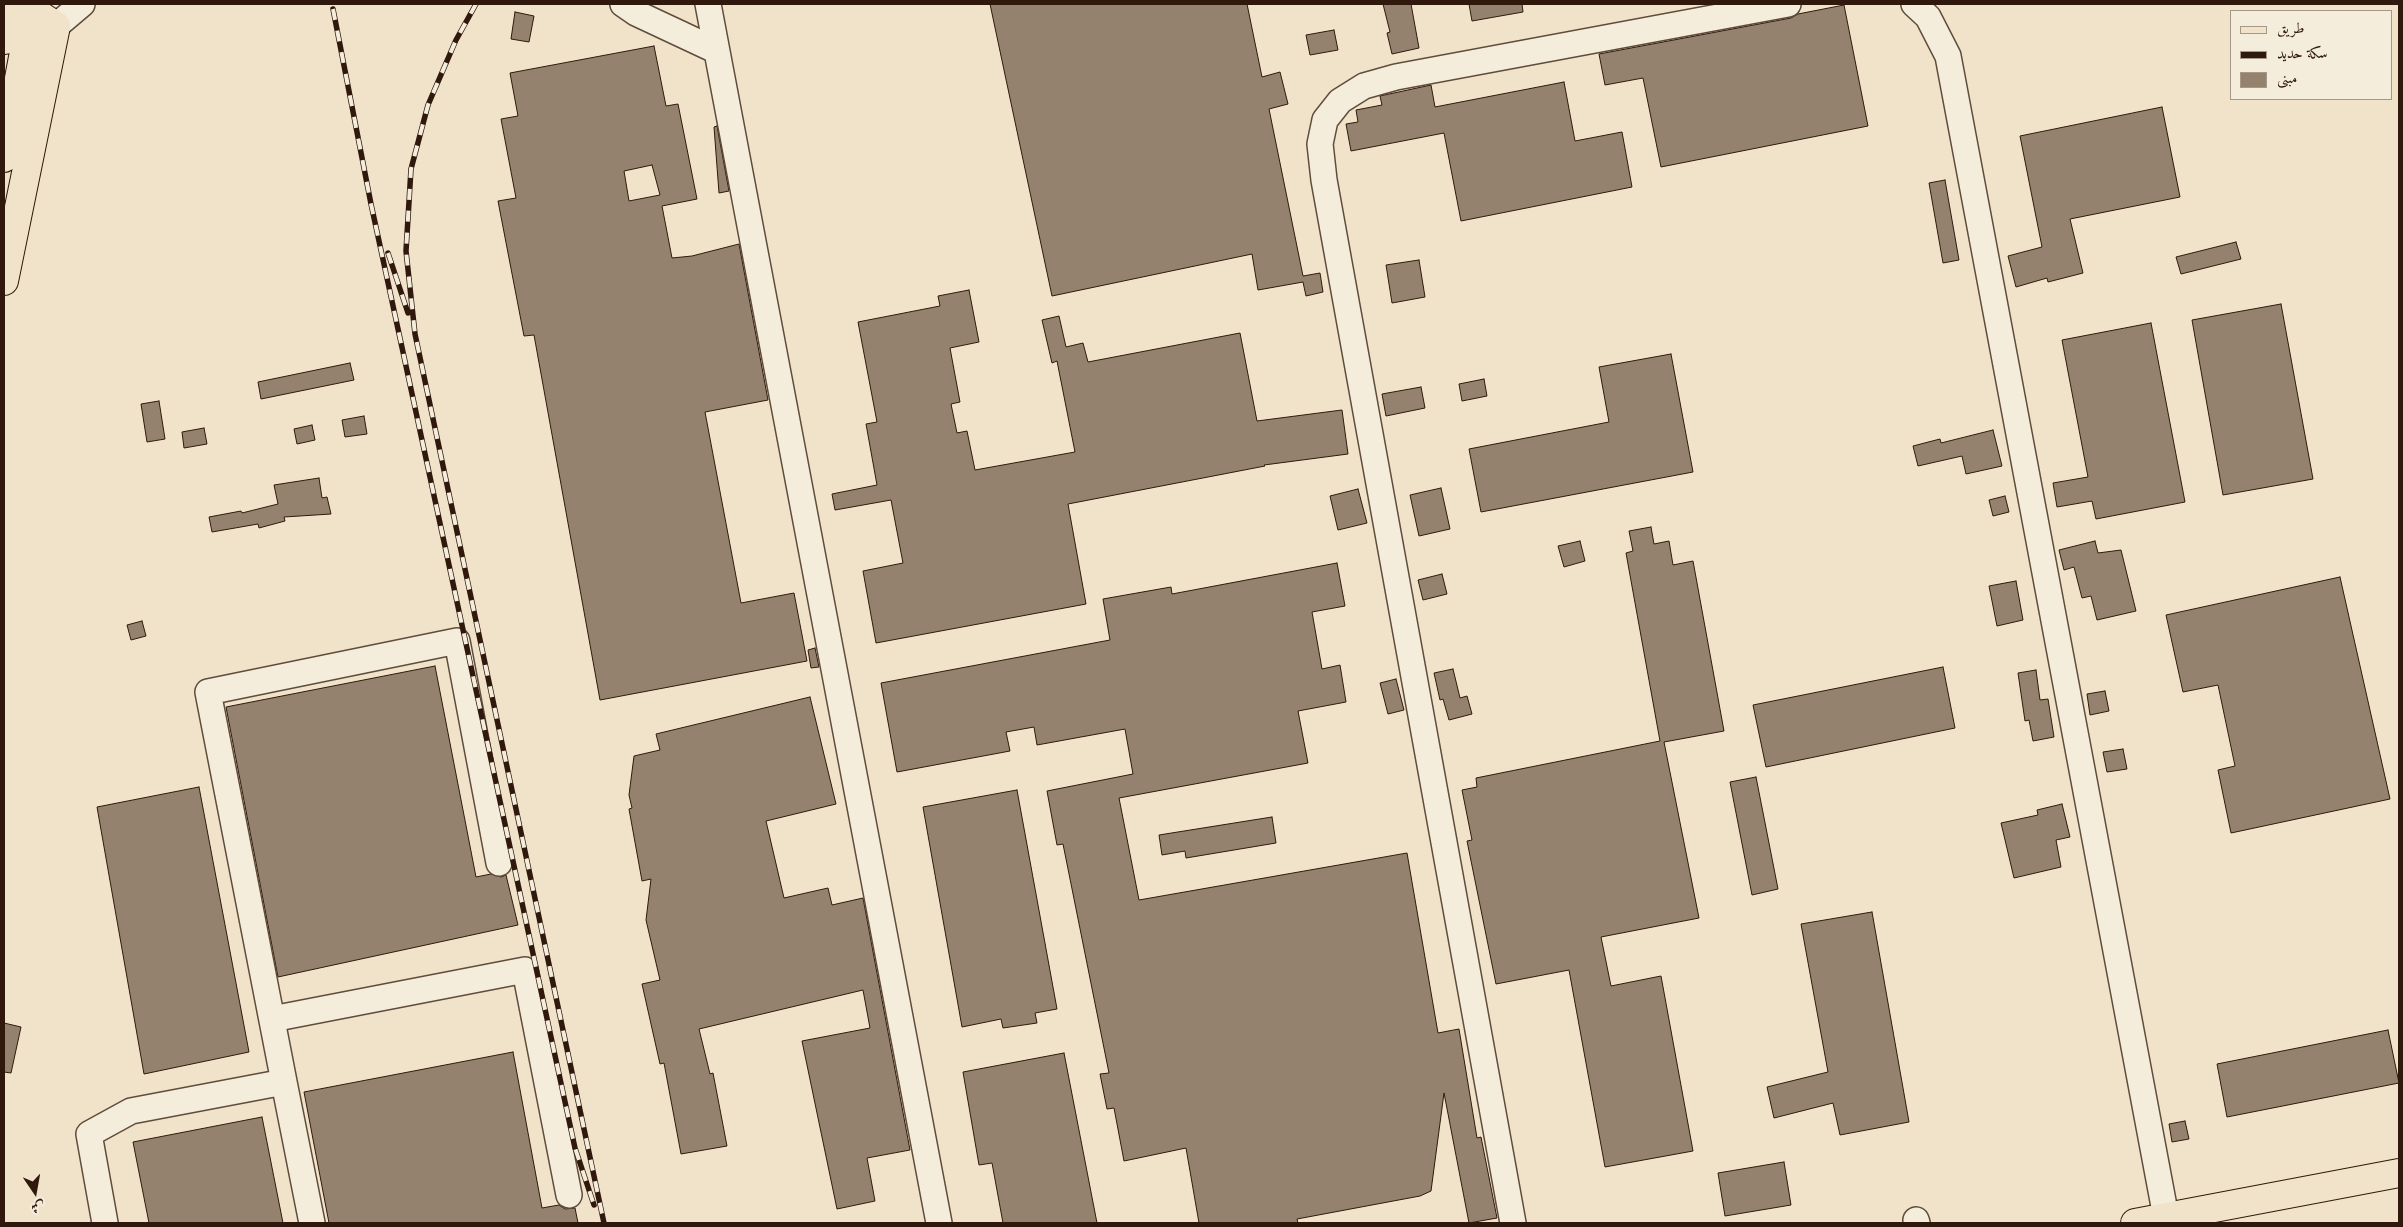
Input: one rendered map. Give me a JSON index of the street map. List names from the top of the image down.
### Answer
{
  "legend": ["طريق", "سكة حديد", "مبنى"],
  "north": "bottom"
}
